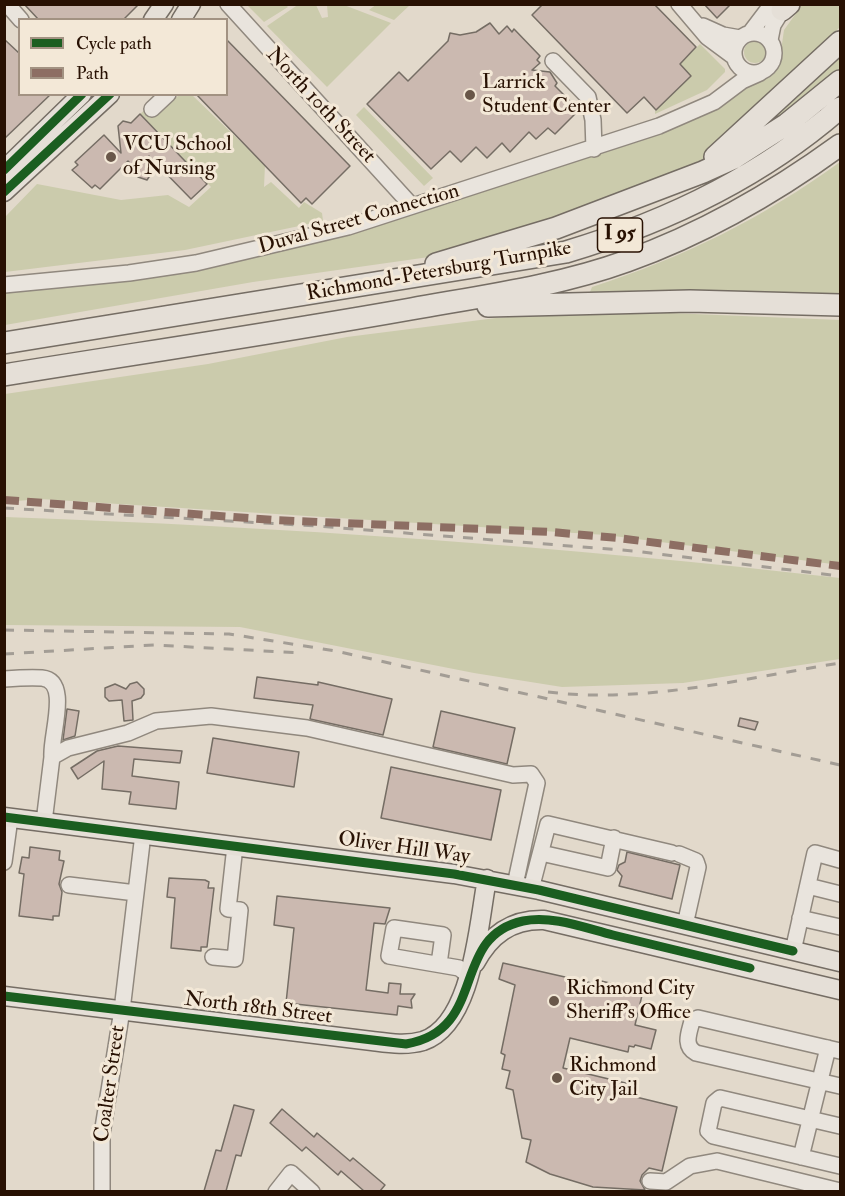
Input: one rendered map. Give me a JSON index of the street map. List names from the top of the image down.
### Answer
{
  "streets": {
    "highway": ["I 95", "Richmond-Petersburg Turnpike"],
    "main road": ["Oliver Hill Way", "North 18th Street"],
    "street": ["North 10th Street", "Duval Street Connection", "Coalter Street"]
  },
  "crossings": [
    ["North 10th Street", "Duval Street Connection"],
    ["Oliver Hill Way", "Coalter Street"],
    ["North 18th Street", "Coalter Street"]
  ],
  "places": [
    "Larrick Student Center",
    "VCU School of Nursing",
    "Richmond City Sheriff's Office",
    "Richmond City Jail"
  ],
  "legend": ["Cycle path", "Path"]
}
